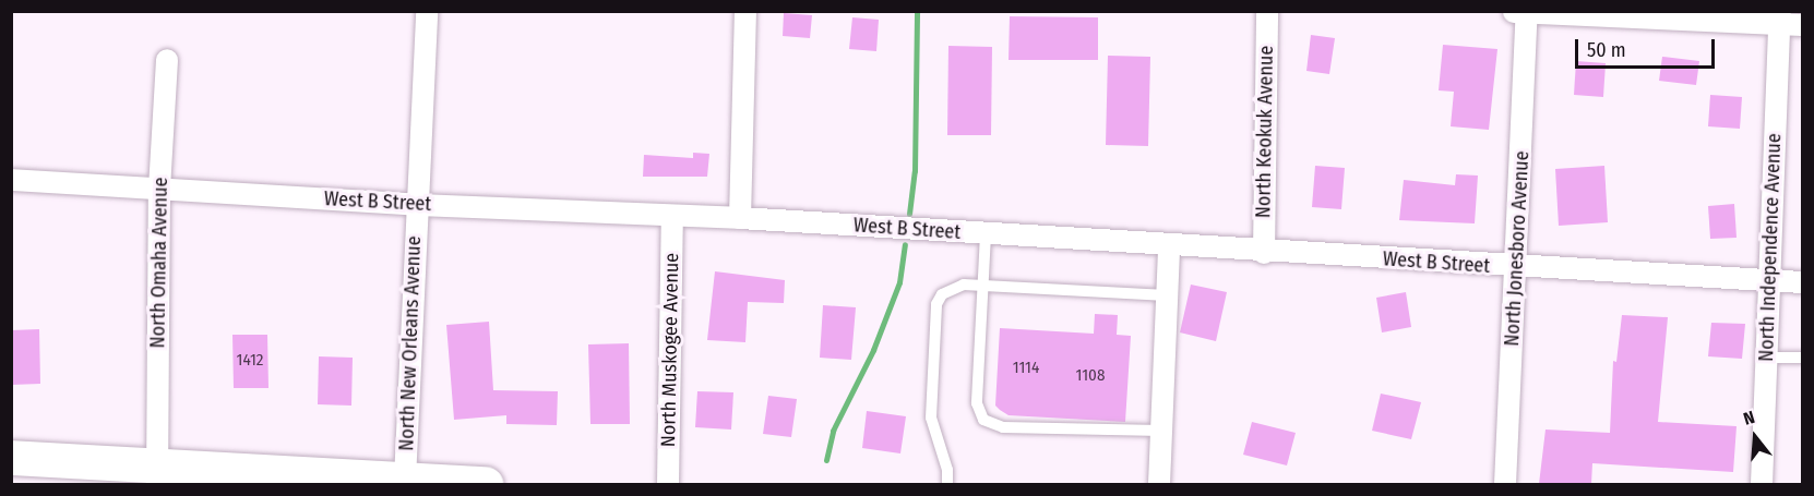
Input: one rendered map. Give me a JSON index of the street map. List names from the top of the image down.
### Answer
{
  "streets": {
    "street": [
      "North Keokuk Avenue",
      "West B Street",
      "North Independence Avenue",
      "North Jonesboro Avenue",
      "North Omaha Avenue",
      "North New Orleans Avenue",
      "North Muskogee Avenue"
    ]
  },
  "crossings": [
    ["North Keokuk Avenue", "West B Street"],
    ["West B Street", "North Independence Avenue"],
    ["West B Street", "North Jonesboro Avenue"],
    ["West B Street", "North Omaha Avenue"],
    ["West B Street", "North New Orleans Avenue"],
    ["West B Street", "North Muskogee Avenue"]
  ],
  "house_numbers": ["1412", "1114", "1108"],
  "scale_bar": "50 m",
  "north": "top"
}
